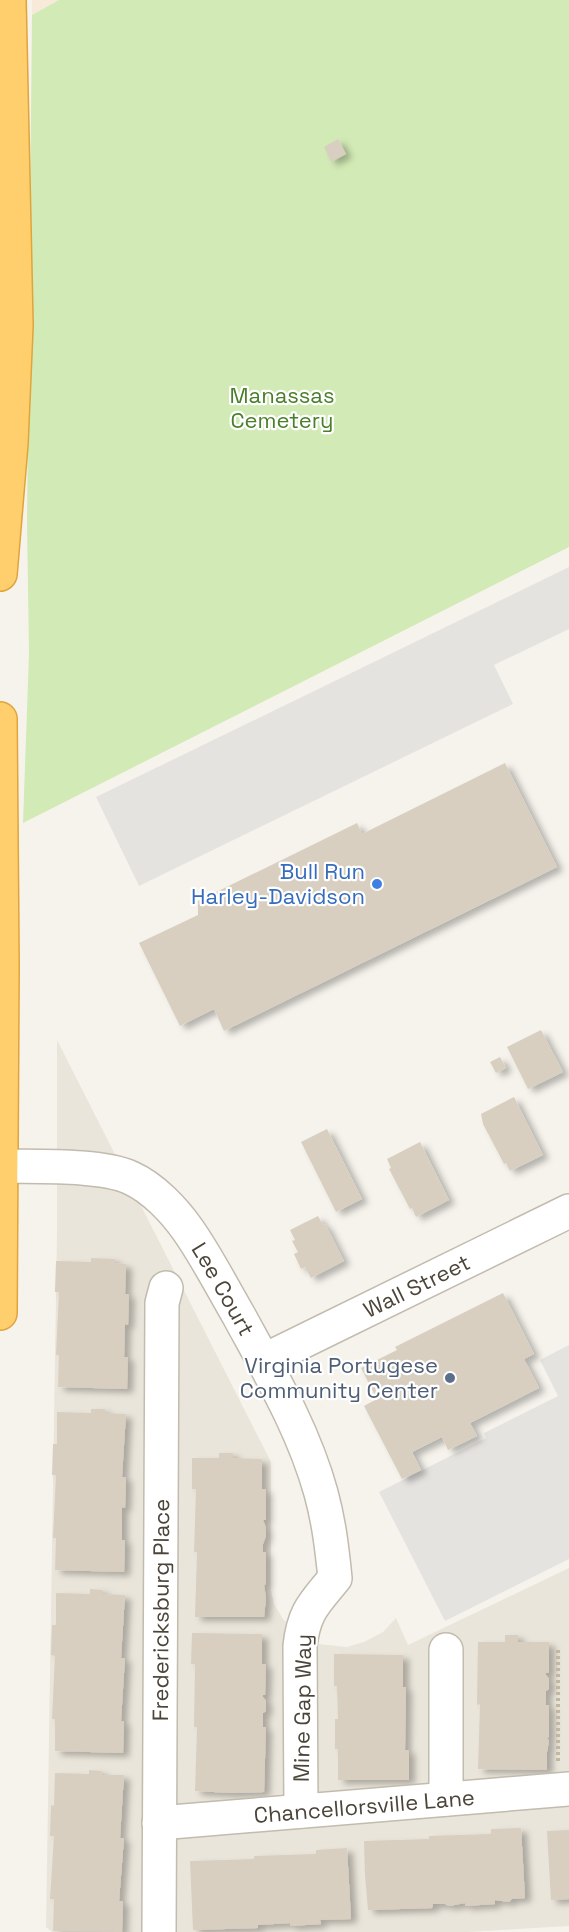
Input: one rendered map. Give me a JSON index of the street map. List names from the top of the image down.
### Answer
{
  "streets": {
    "street": [
      "Wall Street",
      "Lee Court",
      "Fredericksburg Place",
      "Mine Gap Way",
      "Chancellorsville Lane"
    ]
  },
  "crossings": [
    ["Wall Street", "Lee Court"],
    ["Lee Court", "Mine Gap Way"],
    ["Fredericksburg Place", "Chancellorsville Lane"],
    ["Mine Gap Way", "Chancellorsville Lane"]
  ],
  "parks": ["Manassas Cemetery"],
  "places": ["Bull Run Harley-Davidson", "Virginia Portugese Community Center"]
}
